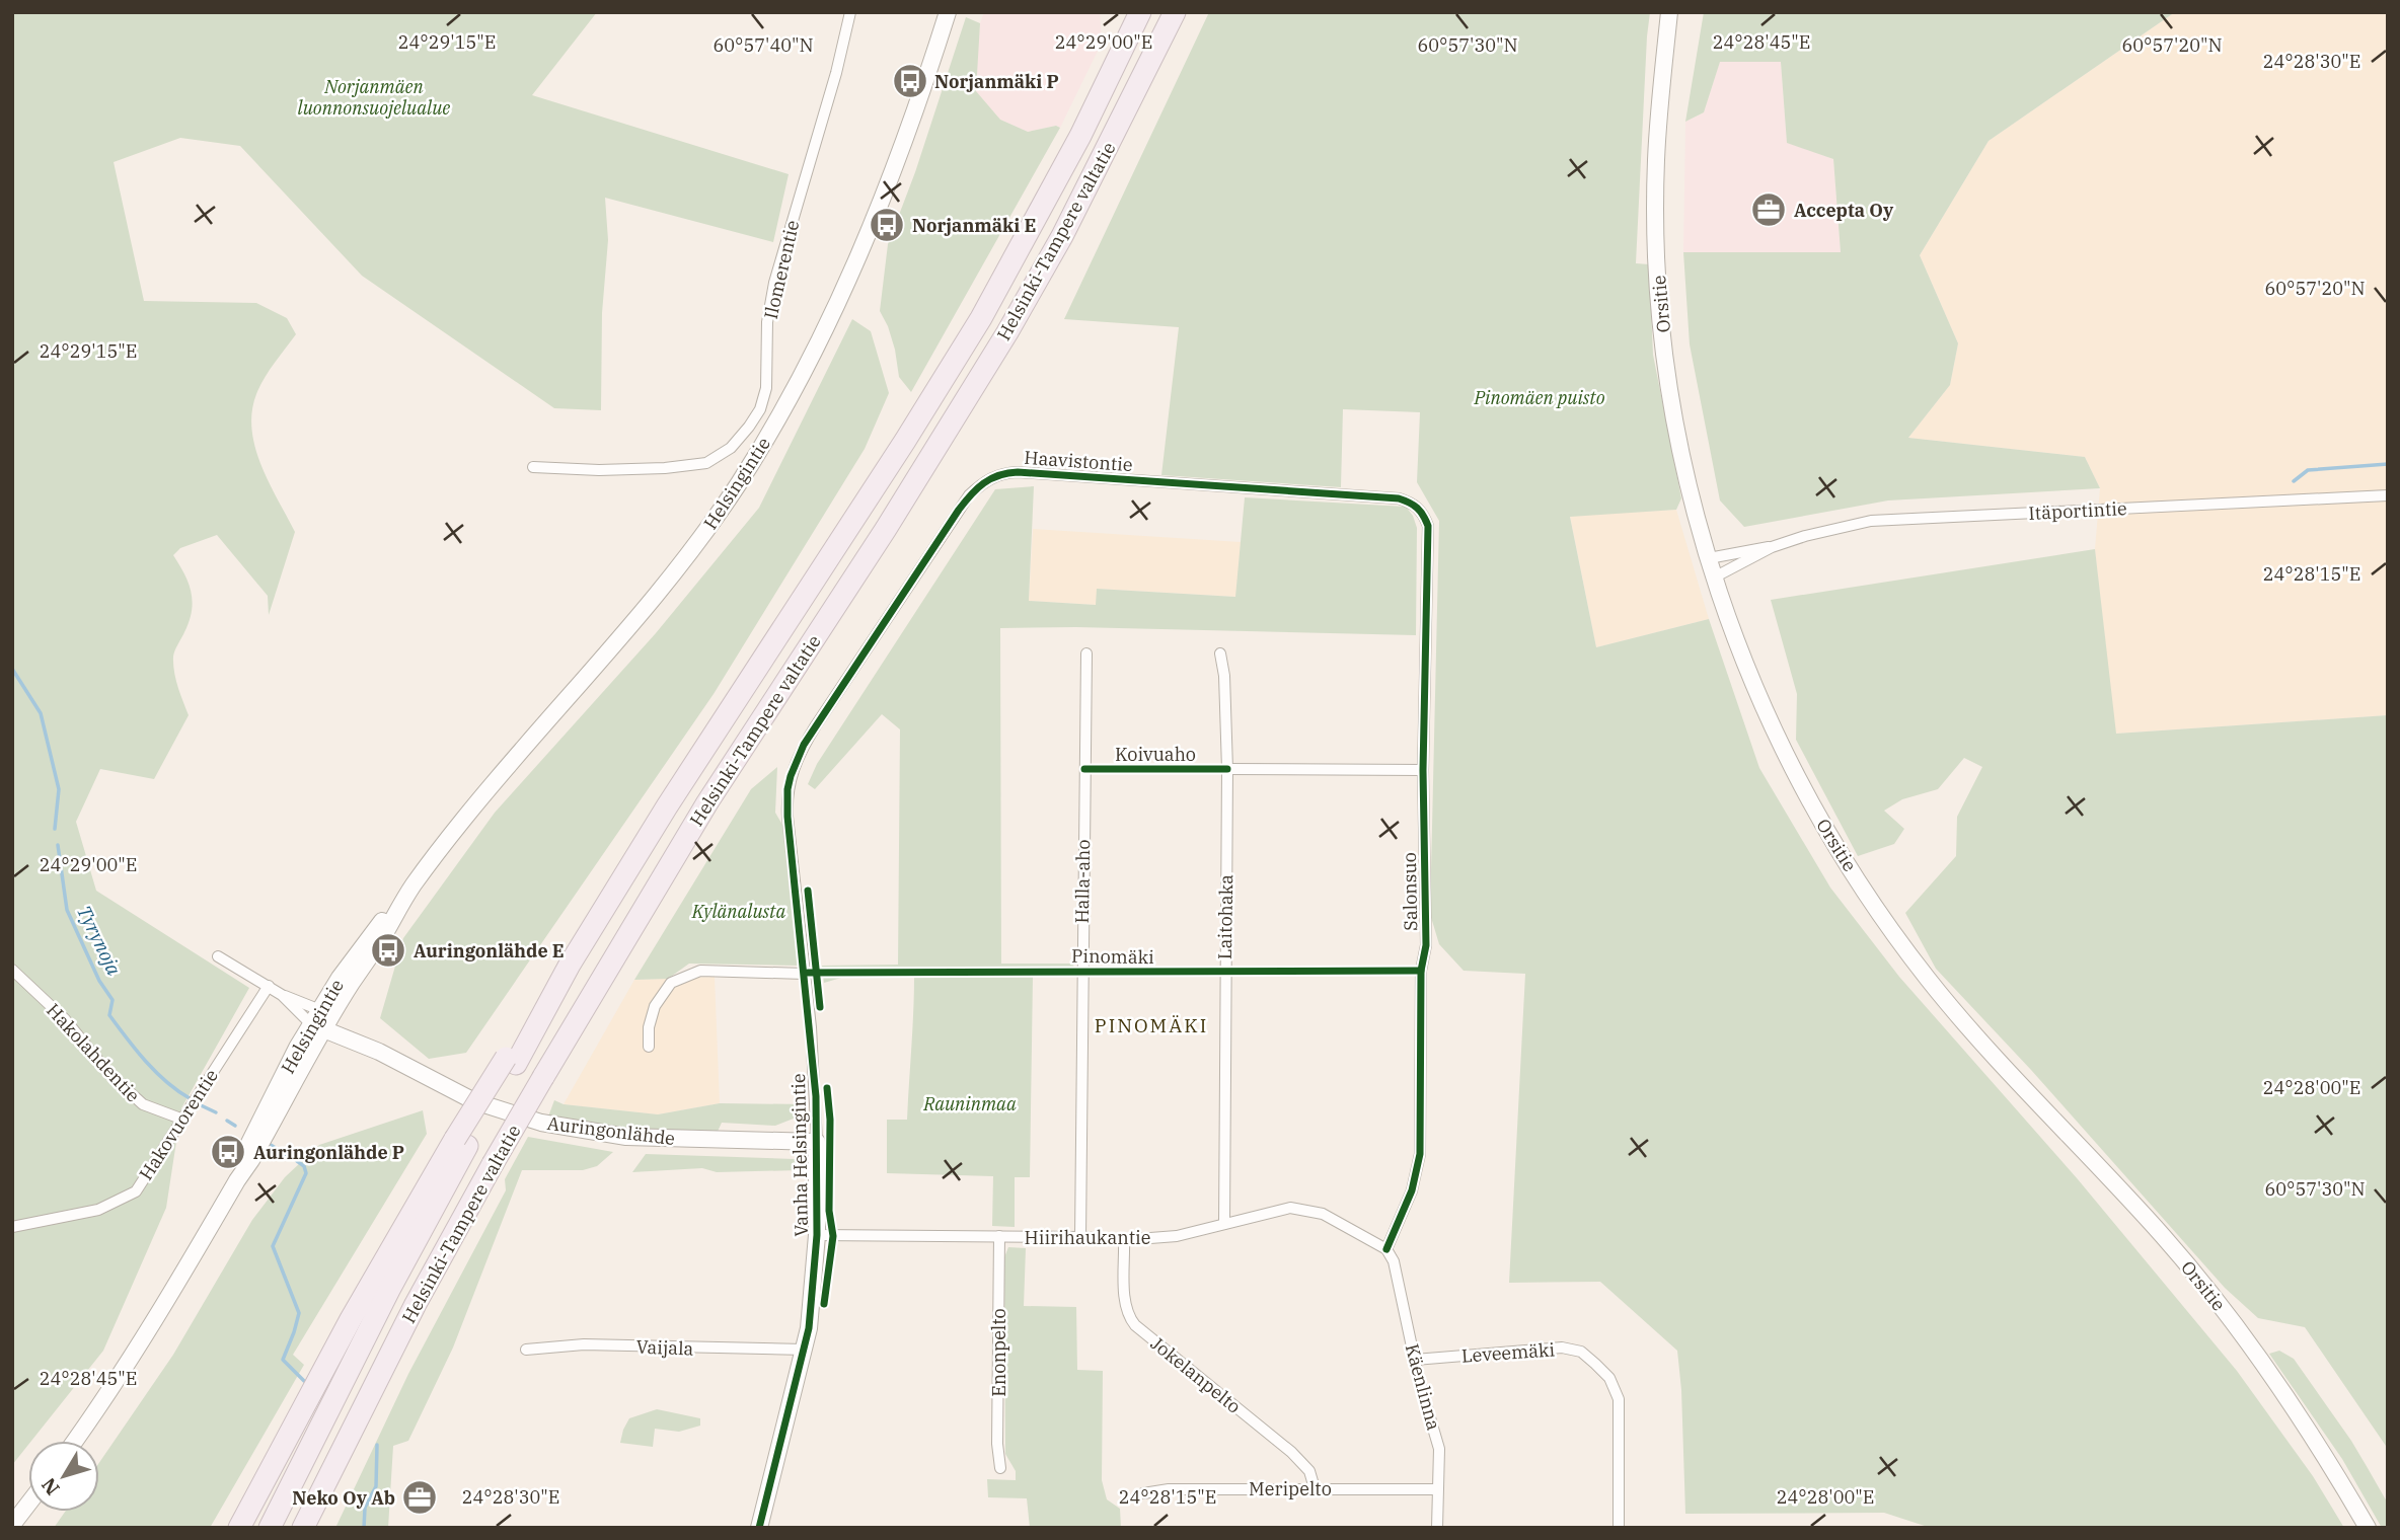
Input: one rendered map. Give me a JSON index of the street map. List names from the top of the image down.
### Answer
{
  "streets": {
    "highway": ["Helsinki-Tampere valtatie"],
    "main road": [
      "Orsitie",
      "Helsingintie",
      "Auringonlähde",
      "Vanha Helsingintie"
    ],
    "street": [
      "Ilomerentie",
      "Haavistontie",
      "Itäportintie",
      "Halla-aho",
      "Salonsuo",
      "Laitohaka",
      "Hakolahdentie",
      "Hakovuorentie",
      "Hiirihaukantie",
      "Vaijala",
      "Enonpelto",
      "Leveemäki",
      "Jokelanpelto",
      "Käenlinna",
      "Meripelto"
    ],
    "cycle path": ["Koivuaho", "Pinomäki"]
  },
  "crossings": [
    ["Orsitie", "Itäportintie"],
    ["Haavistontie", "Salonsuo"],
    ["Haavistontie", "Vanha Helsingintie"],
    ["Helsingintie", "Auringonlähde"],
    ["Halla-aho", "Hiirihaukantie"],
    ["Salonsuo", "Hiirihaukantie"],
    ["Salonsuo", "Käenlinna"],
    ["Laitohaka", "Hiirihaukantie"],
    ["Hakolahdentie", "Hakovuorentie"],
    ["Auringonlähde", "Vanha Helsingintie"],
    ["Vanha Helsingintie", "Hiirihaukantie"],
    ["Vanha Helsingintie", "Vaijala"],
    ["Hiirihaukantie", "Enonpelto"],
    ["Hiirihaukantie", "Jokelanpelto"],
    ["Hiirihaukantie", "Käenlinna"],
    ["Leveemäki", "Käenlinna"],
    ["Jokelanpelto", "Meripelto"],
    ["Käenlinna", "Meripelto"]
  ],
  "districts": ["PINOMÄKI"],
  "water": ["Tyrynoja"],
  "parks": [
    "Norjanmäen luonnonsuojelualue",
    "Pinomäen puisto",
    "Kylänalusta",
    "Rauninmaa"
  ],
  "places": {
    "bus stop": [
      "Norjanmäki P",
      "Norjanmäki E",
      "Auringonlähde E",
      "Auringonlähde P"
    ],
    "office": ["Accepta Oy", "Neko Oy Ab"]
  },
  "north": "bottom left",
  "coordinates": [
    "24°29'15\"E",
    "24°29'00\"E",
    "24°28'45\"E",
    "60°57'40\"N",
    "60°57'30\"N",
    "60°57'20\"N",
    "24°28'30\"E",
    "24°28'15\"E",
    "24°28'00\"E"
  ]
}
